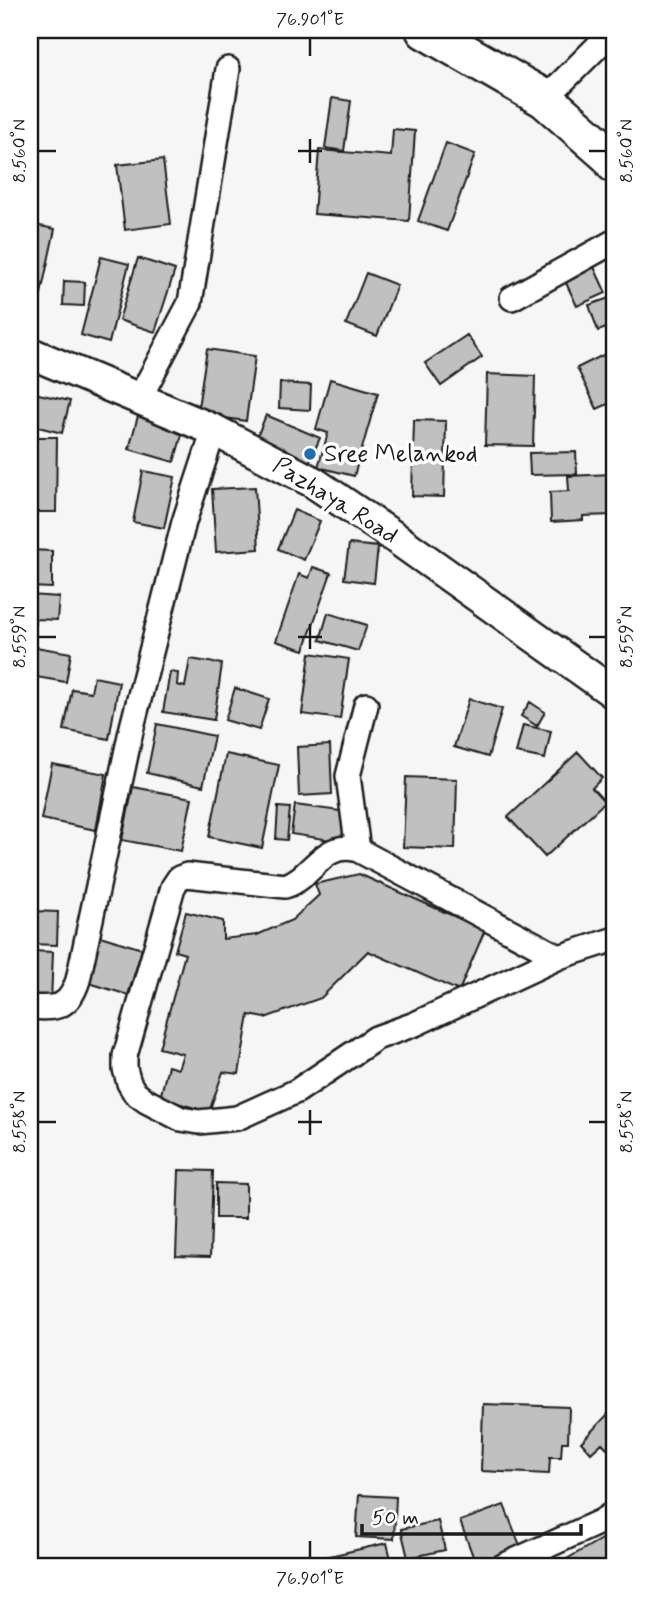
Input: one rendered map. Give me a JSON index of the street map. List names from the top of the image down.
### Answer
{
  "streets": {
    "street": ["Pazhaya Road"]
  },
  "places": ["Sree Melankod"],
  "scale_bar": "50 m",
  "coordinates": [
    "76.901°E",
    "8.560°N",
    "8.559°N",
    "8.558°N"
  ]
}
